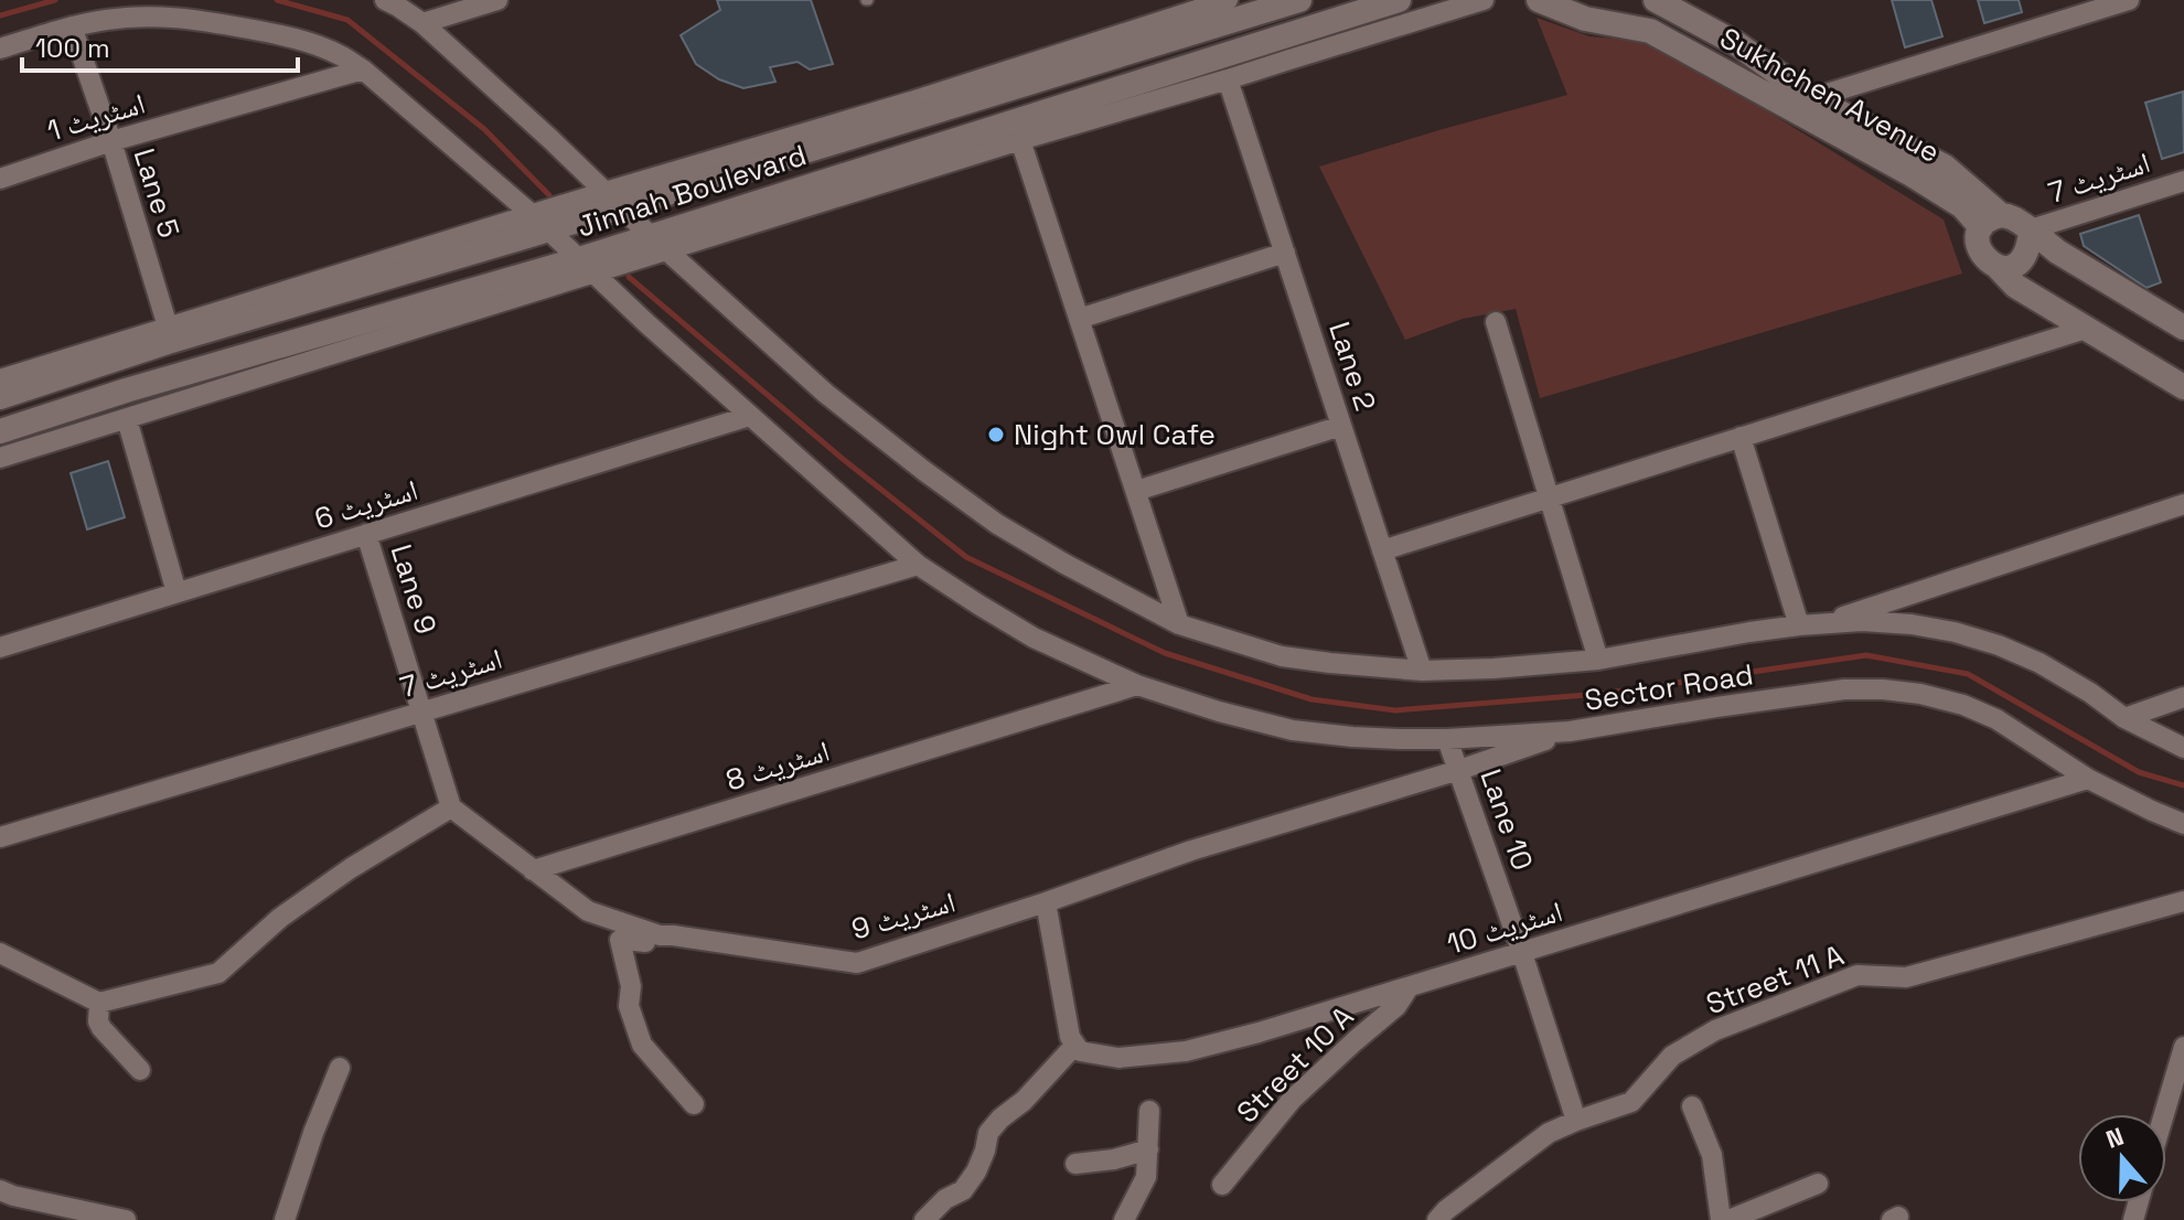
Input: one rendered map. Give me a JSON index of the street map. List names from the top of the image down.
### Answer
{
  "streets": {
    "street": [
      "Sukhchen Avenue",
      "اسٹریٹ 1",
      "اسٹریٹ 7",
      "Jinnah Boulevard",
      "Lane 5",
      "Lane 2",
      "اسٹریٹ 6",
      "Lane 9",
      "Sector Road",
      "اسٹریٹ 8",
      "Lane 10",
      "اسٹریٹ 9",
      "اسٹریٹ 10",
      "Street 11 A",
      "Street 10 A"
    ]
  },
  "crossings": [
    ["Sukhchen Avenue", "اسٹریٹ 7"],
    ["اسٹریٹ 1", "Lane 5"],
    ["اسٹریٹ 1", "Sector Road"],
    ["اسٹریٹ 7", "Lane 9"],
    ["اسٹریٹ 7", "Sector Road"],
    ["Jinnah Boulevard", "Sector Road"],
    ["Lane 5", "Sector Road"],
    ["اسٹریٹ 6", "Lane 9"],
    ["اسٹریٹ 6", "Sector Road"],
    ["Sector Road", "اسٹریٹ 8"],
    ["Sector Road", "Lane 10"],
    ["Sector Road", "اسٹریٹ 9"],
    ["Sector Road", "اسٹریٹ 10"],
    ["اسٹریٹ 8", "اسٹریٹ 9"],
    ["Lane 10", "اسٹریٹ 9"],
    ["Lane 10", "اسٹریٹ 10"],
    ["Lane 10", "Street 11 A"],
    ["اسٹریٹ 10", "Street 10 A"]
  ],
  "places": ["Night Owl Cafe"],
  "scale_bar": "100 m",
  "north": "top"
}
